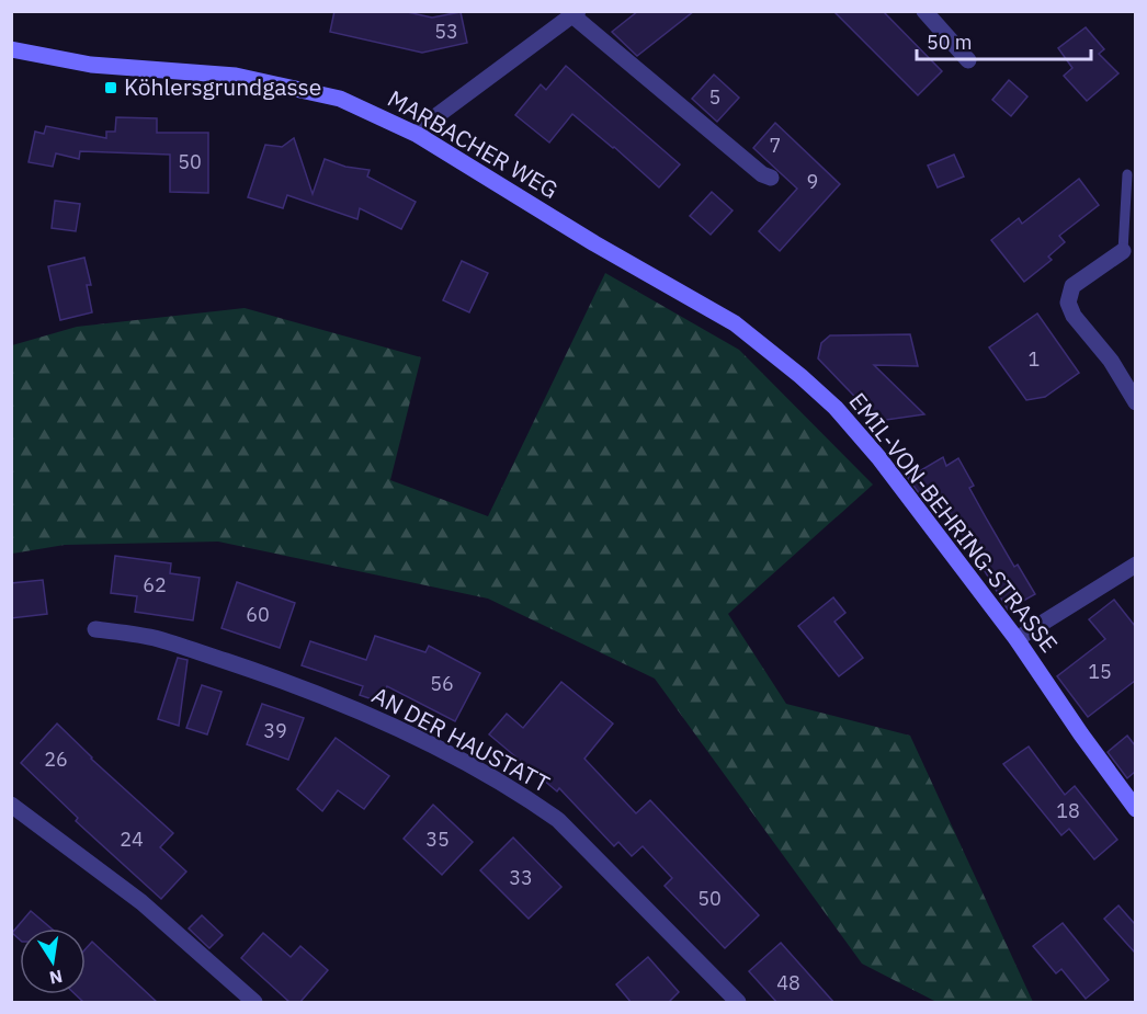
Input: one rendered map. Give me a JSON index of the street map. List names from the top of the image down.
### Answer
{
  "streets": {
    "main road": ["MARBACHER WEG", "EMIL-VON-BEHRING-STRASSE"],
    "street": ["AN DER HAUSTATT"]
  },
  "crossings": [
    ["MARBACHER WEG", "EMIL-VON-BEHRING-STRASSE"]
  ],
  "places": {
    "transit": ["Köhlersgrundgasse"]
  },
  "house_numbers": [
    "53",
    "5",
    "7",
    "50",
    "9",
    "1",
    "62",
    "60",
    "15",
    "56",
    "39",
    "26",
    "18",
    "24",
    "35",
    "33",
    "50",
    "48"
  ],
  "scale_bar": "50 m",
  "north": "bottom"
}
